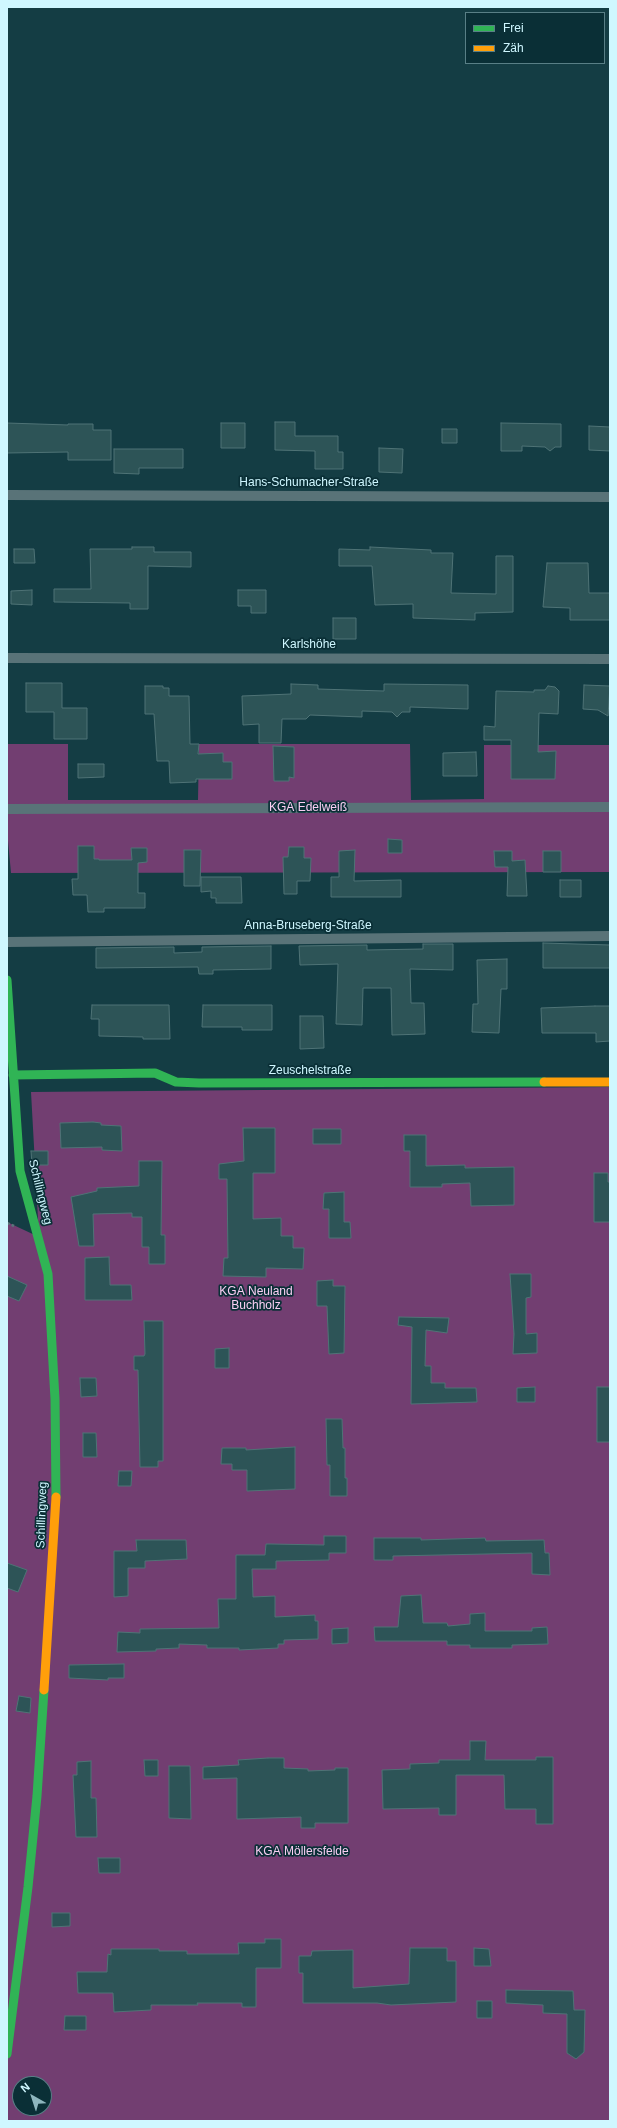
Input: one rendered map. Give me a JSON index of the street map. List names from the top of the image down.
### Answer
{
  "streets": {
    "street": ["Zeuschelstraße", "Schillingweg"],
    "lane": ["Hans-Schumacher-Straße", "Karlshöhe", "Anna-Bruseberg-Straße"]
  },
  "crossings": [
    ["Zeuschelstraße", "Schillingweg"]
  ],
  "parks": ["KGA Edelweiß", "KGA Neuland Buchholz", "KGA Möllersfelde"],
  "legend": ["Frei", "Zäh"],
  "north": "top left"
}
